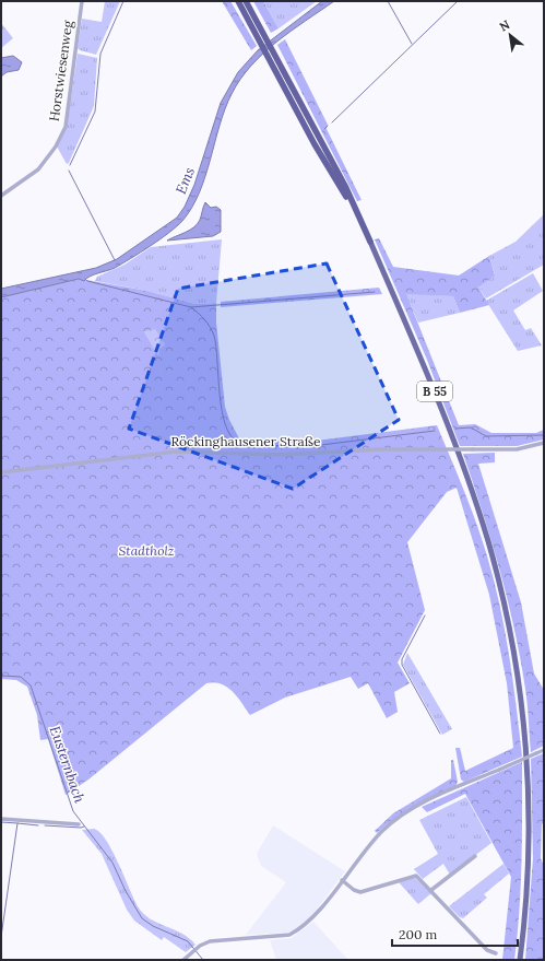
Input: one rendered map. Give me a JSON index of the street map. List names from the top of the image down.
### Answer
{
  "streets": {
    "highway": ["B 55"],
    "street": ["Horstwiesenweg", "Röckinghausener Straße"]
  },
  "water": ["Ems", "Eusternbach"],
  "parks": ["Stadtholz"],
  "scale_bar": "200 m",
  "north": "top left"
}
